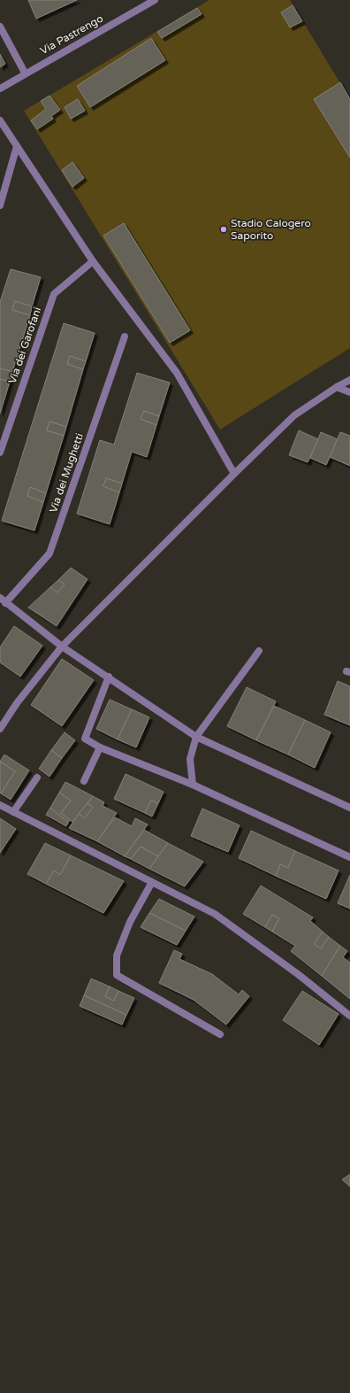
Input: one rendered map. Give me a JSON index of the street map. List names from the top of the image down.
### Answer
{
  "streets": {
    "street": ["Via Pastrengo", "Via dei Garofani", "Via dei Mughetti"]
  },
  "places": ["Stadio Calogero Saporito"]
}
